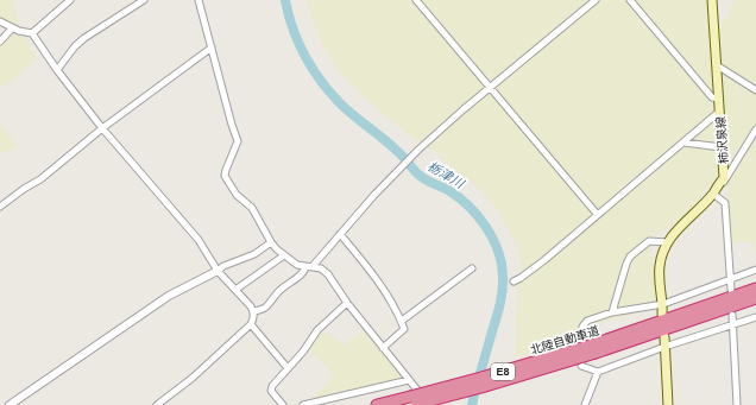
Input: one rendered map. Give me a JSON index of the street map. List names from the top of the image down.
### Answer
{
  "streets": {
    "highway": ["北陸自動車道", "E8"],
    "main road": ["柿沢泉線"]
  },
  "water": ["栃津川"]
}
